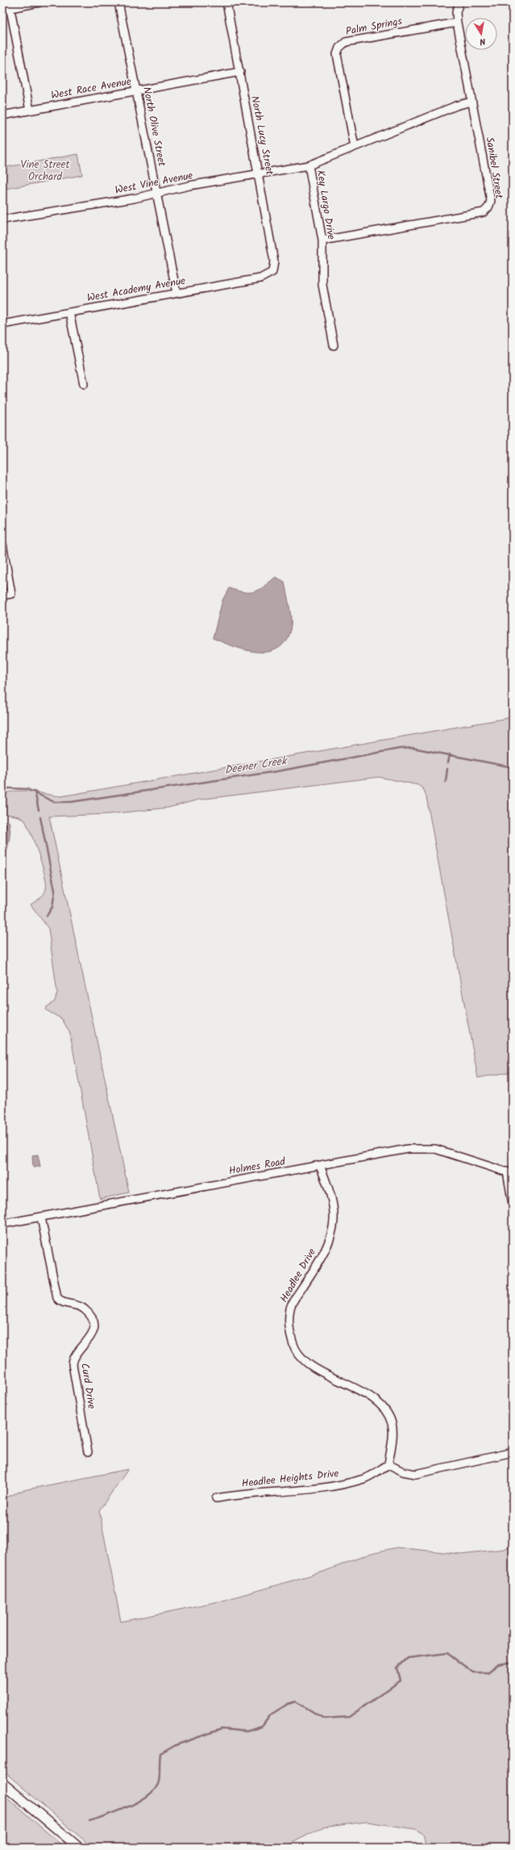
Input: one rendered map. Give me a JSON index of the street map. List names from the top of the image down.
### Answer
{
  "streets": {
    "street": [
      "Palm Springs",
      "West Race Avenue",
      "North Olive Street",
      "North Lucy Street",
      "Sanibel Street",
      "West Vine Avenue",
      "Key Largo Drive",
      "West Academy Avenue",
      "Holmes Road",
      "Headlee Drive",
      "Curd Drive",
      "Headlee Heights Drive"
    ]
  },
  "crossings": [
    ["Palm Springs", "Sanibel Street"],
    ["Palm Springs", "Key Largo Drive"],
    ["West Race Avenue", "North Olive Street"],
    ["West Race Avenue", "North Lucy Street"],
    ["North Olive Street", "West Vine Avenue"],
    ["North Olive Street", "West Academy Avenue"],
    ["North Lucy Street", "West Vine Avenue"],
    ["North Lucy Street", "West Academy Avenue"],
    ["Sanibel Street", "Key Largo Drive"],
    ["West Vine Avenue", "Key Largo Drive"],
    ["Holmes Road", "Headlee Drive"],
    ["Holmes Road", "Curd Drive"],
    ["Headlee Drive", "Headlee Heights Drive"]
  ],
  "water": ["Deener Creek"],
  "parks": ["Vine Street Orchard"],
  "north": "bottom"
}
